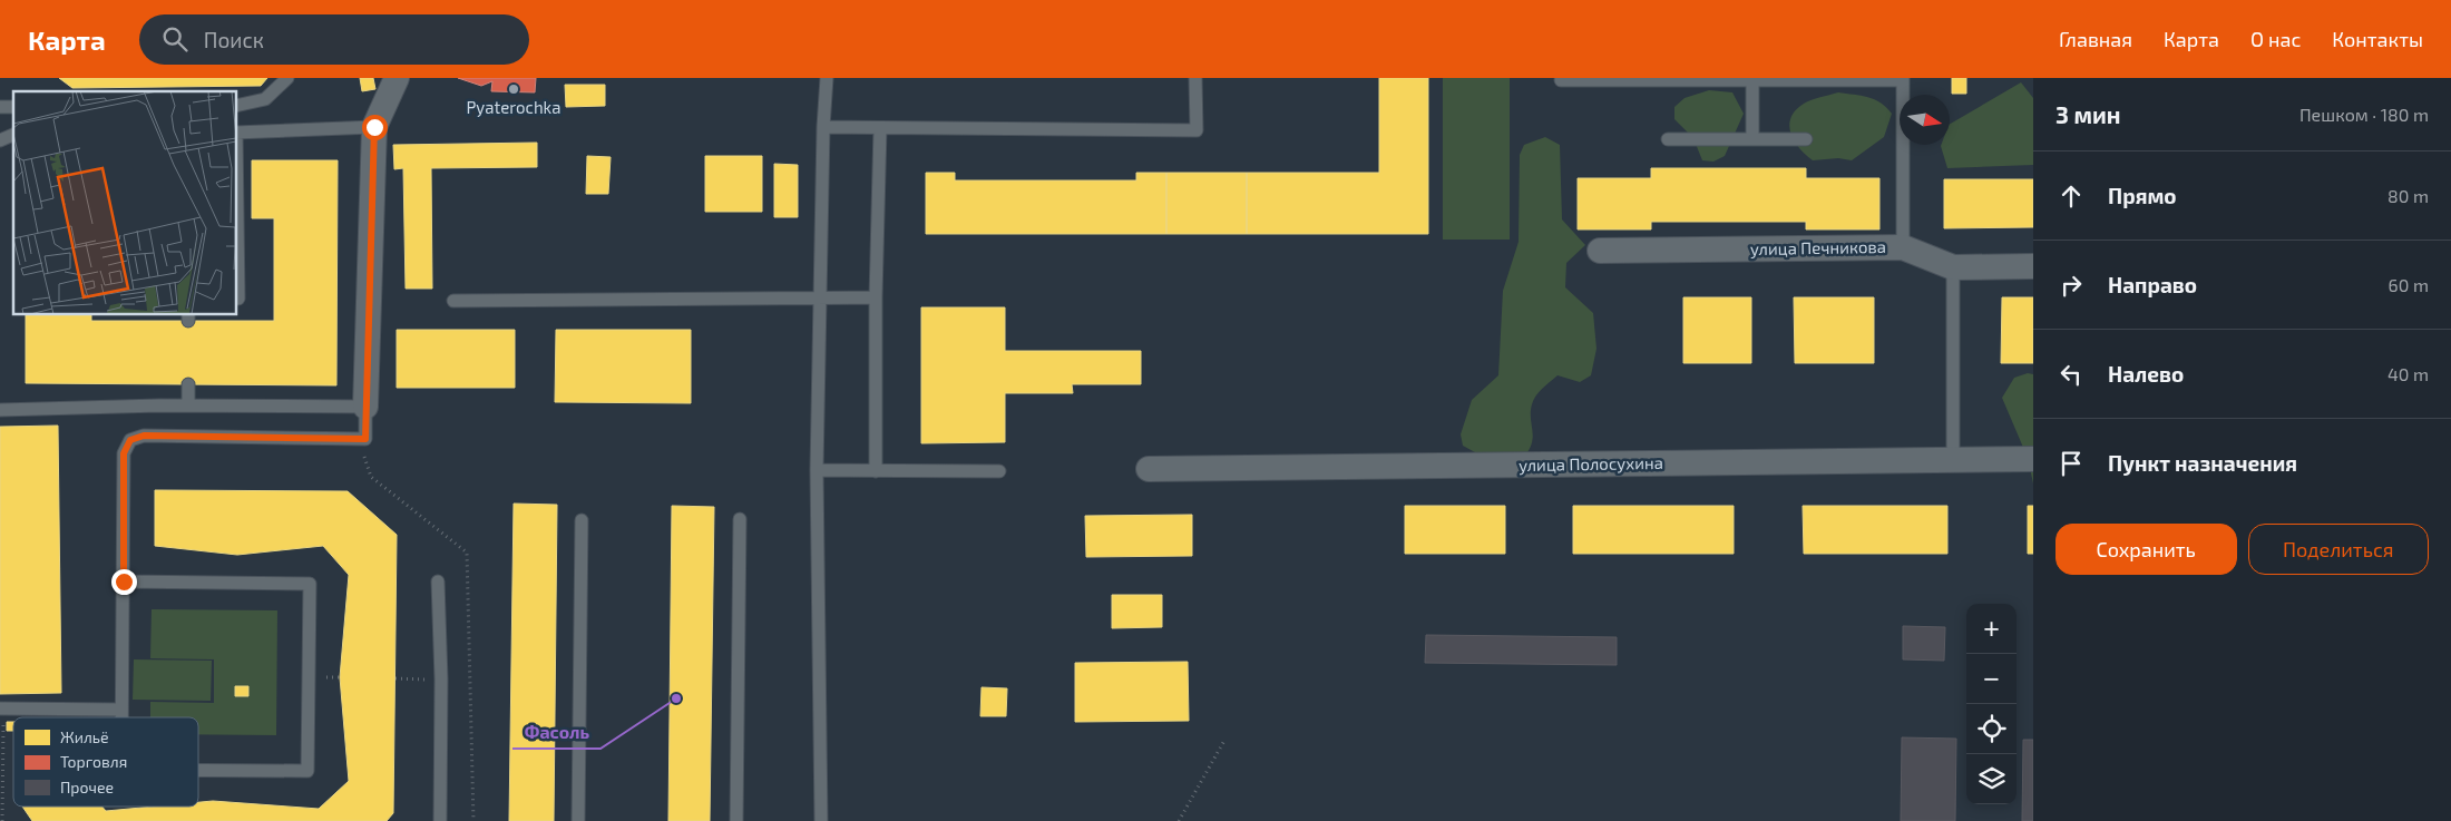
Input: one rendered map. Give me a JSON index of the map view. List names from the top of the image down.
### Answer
{
  "streets": {
    "street": ["улица Печникова", "улица Полосухина"]
  },
  "places": ["Pyaterochka", "Фасоль"],
  "legend": ["Жильё", "Торговля", "Прочее"],
  "north": "right",
  "page": {
    "header": "Карта",
    "search": "Поиск",
    "nav": [
      "Главная",
      "Карта",
      "О нас",
      "Контакты"
    ],
    "heading": ["3 мин", "Пешком · 180 m"],
    "list": [
      ["Прямо", "80 m"],
      ["Направо", "60 m"],
      ["Налево", "40 m"],
      "Пункт назначения"
    ],
    "buttons": ["Сохранить", "Поделиться"],
    "map_buttons": ["+", "−"]
  }
}
